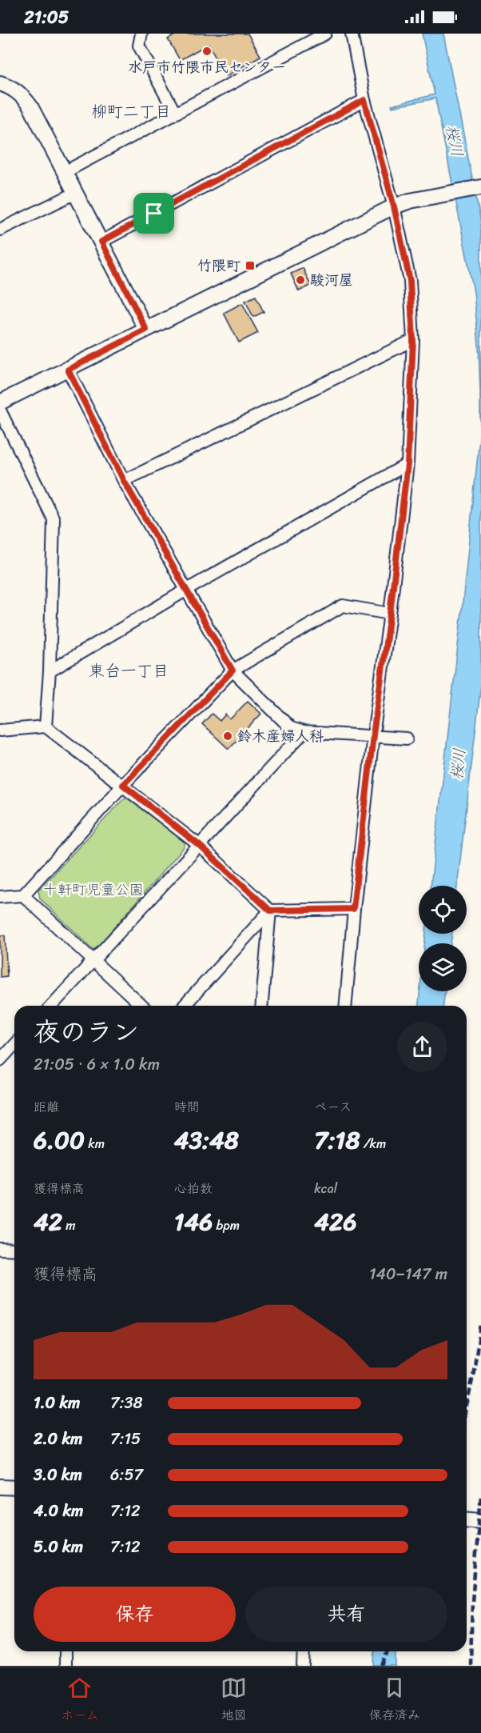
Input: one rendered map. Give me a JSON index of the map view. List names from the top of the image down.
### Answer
{
  "districts": ["柳町二丁目", "東台一丁目"],
  "water": ["桜川"],
  "parks": ["十軒町児童公園"],
  "places": {
    "other": ["水戸市竹隈市民センター", "駿河屋", "鈴木産婦人科"],
    "transit": ["竹隈町"]
  },
  "page": {
    "status": "21:05",
    "heading": ["夜のラン", "21:05 · 6 × 1.0 km"],
    "stats": [
      ["距離", "6.00 km"],
      ["時間", "43:48"],
      ["ペース", "7:18 /km"],
      ["獲得標高", "42 m"],
      ["心拍数", "146 bpm"],
      ["kcal", "426"]
    ],
    "chart": ["獲得標高", "140–147 m"],
    "list": [
      {
        "name": "1.0 km",
        "note": "7:38"
      },
      {
        "name": "2.0 km",
        "note": "7:15"
      },
      {
        "name": "3.0 km",
        "note": "6:57"
      },
      {
        "name": "4.0 km",
        "note": "7:12"
      },
      {
        "name": "5.0 km",
        "note": "7:12"
      }
    ],
    "buttons": ["保存", "共有"],
    "tabs": ["ホーム", "地図", "保存済み"]
  }
}
